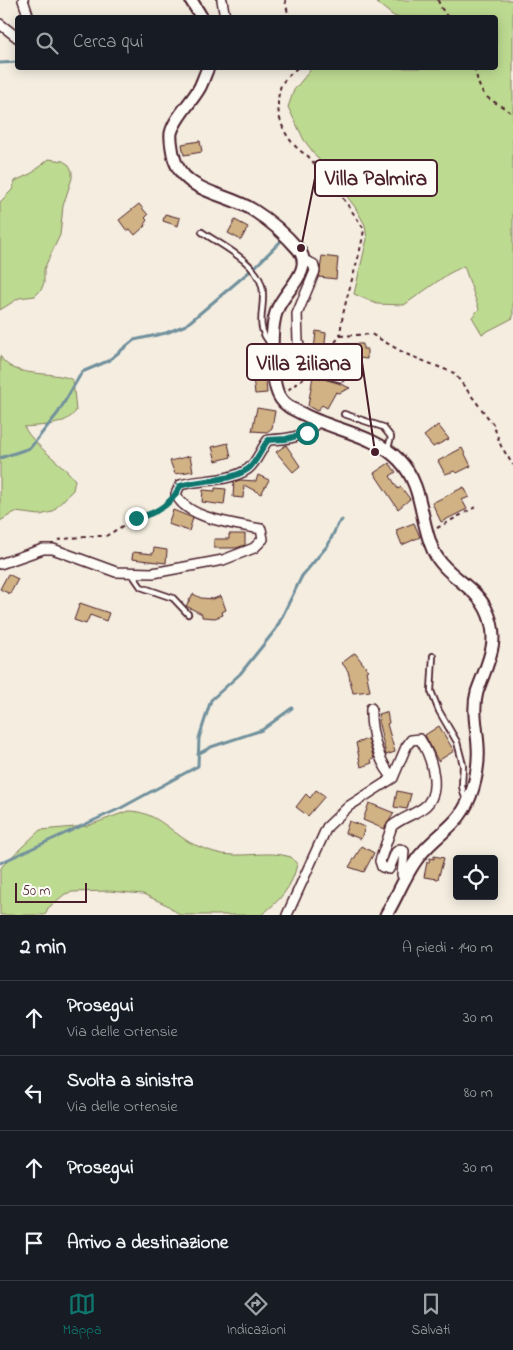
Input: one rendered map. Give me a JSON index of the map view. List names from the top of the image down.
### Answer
{
  "places": ["Villa Palmira", "Villa Ziliana"],
  "scale_bar": "50 m",
  "page": {
    "search": "Cerca qui",
    "scale": "50 m",
    "heading": ["2 min", "A piedi · 140 m"],
    "list": [
      ["Prosegui", "Via delle Ortensie", "30 m"],
      ["Svolta a sinistra", "Via delle Ortensie", "80 m"],
      ["Prosegui", "30 m"],
      "Arrivo a destinazione"
    ],
    "nav": ["Mappa", "Indicazioni", "Salvati"]
  }
}
